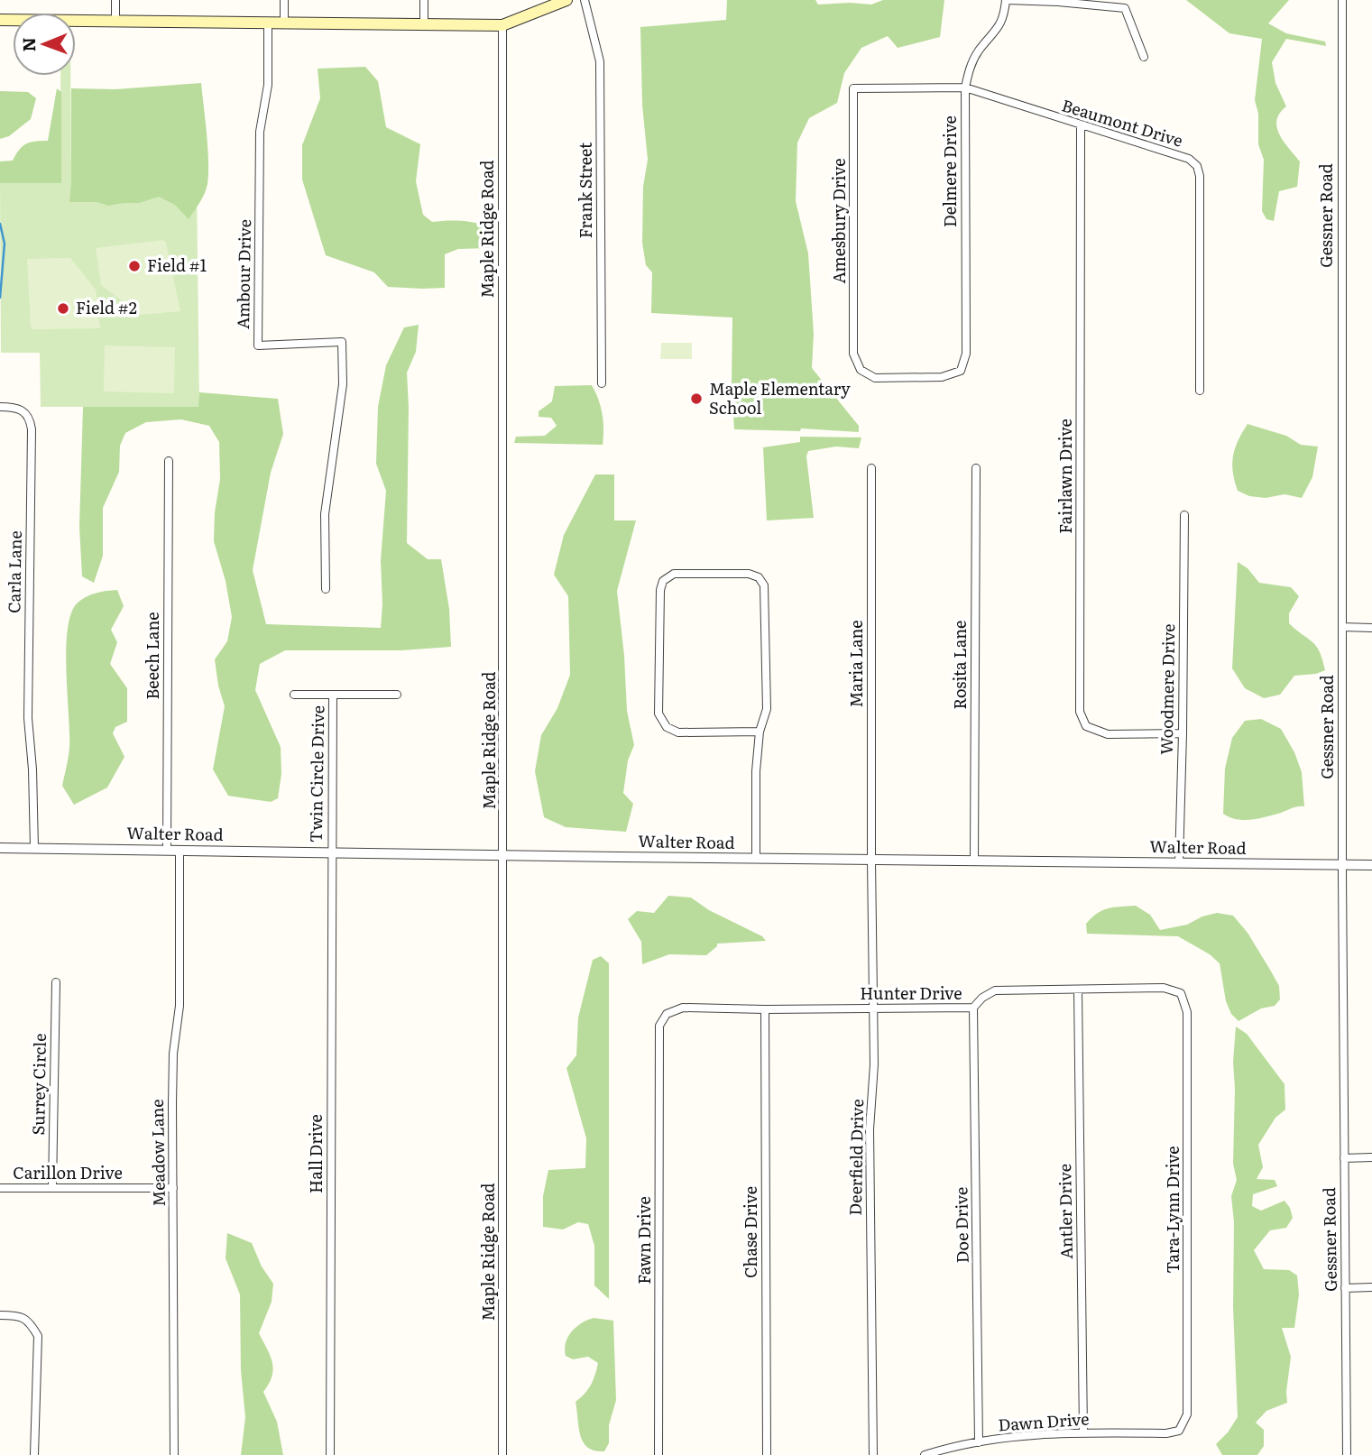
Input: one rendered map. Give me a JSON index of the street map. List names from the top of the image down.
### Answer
{
  "streets": {
    "street": [
      "Beaumont Drive",
      "Delmere Drive",
      "Frank Street",
      "Gessner Road",
      "Amesbury Drive",
      "Maple Ridge Road",
      "Ambour Drive",
      "Fairlawn Drive",
      "Carla Lane",
      "Beech Lane",
      "Maria Lane",
      "Rosita Lane",
      "Woodmere Drive",
      "Twin Circle Drive",
      "Walter Road",
      "Hunter Drive",
      "Surrey Circle",
      "Meadow Lane",
      "Hall Drive",
      "Deerfield Drive",
      "Carillon Drive",
      "Tara-Lynn Drive",
      "Antler Drive",
      "Doe Drive",
      "Chase Drive",
      "Fawn Drive",
      "Dawn Drive"
    ]
  },
  "crossings": [
    ["Beaumont Drive", "Delmere Drive"],
    ["Beaumont Drive", "Amesbury Drive"],
    ["Beaumont Drive", "Fairlawn Drive"],
    ["Delmere Drive", "Amesbury Drive"],
    ["Gessner Road", "Walter Road"],
    ["Maple Ridge Road", "Walter Road"],
    ["Fairlawn Drive", "Woodmere Drive"],
    ["Carla Lane", "Walter Road"],
    ["Beech Lane", "Walter Road"],
    ["Maria Lane", "Walter Road"],
    ["Maria Lane", "Deerfield Drive"],
    ["Rosita Lane", "Walter Road"],
    ["Woodmere Drive", "Walter Road"],
    ["Twin Circle Drive", "Walter Road"],
    ["Twin Circle Drive", "Hall Drive"],
    ["Walter Road", "Meadow Lane"],
    ["Walter Road", "Hall Drive"],
    ["Walter Road", "Deerfield Drive"],
    ["Hunter Drive", "Deerfield Drive"],
    ["Hunter Drive", "Tara-Lynn Drive"],
    ["Hunter Drive", "Antler Drive"],
    ["Hunter Drive", "Doe Drive"],
    ["Hunter Drive", "Chase Drive"],
    ["Hunter Drive", "Fawn Drive"],
    ["Surrey Circle", "Carillon Drive"],
    ["Meadow Lane", "Carillon Drive"],
    ["Tara-Lynn Drive", "Dawn Drive"],
    ["Antler Drive", "Dawn Drive"],
    ["Doe Drive", "Dawn Drive"]
  ],
  "places": ["Field #1", "Field #2", "Maple Elementary School"],
  "north": "left"
}
